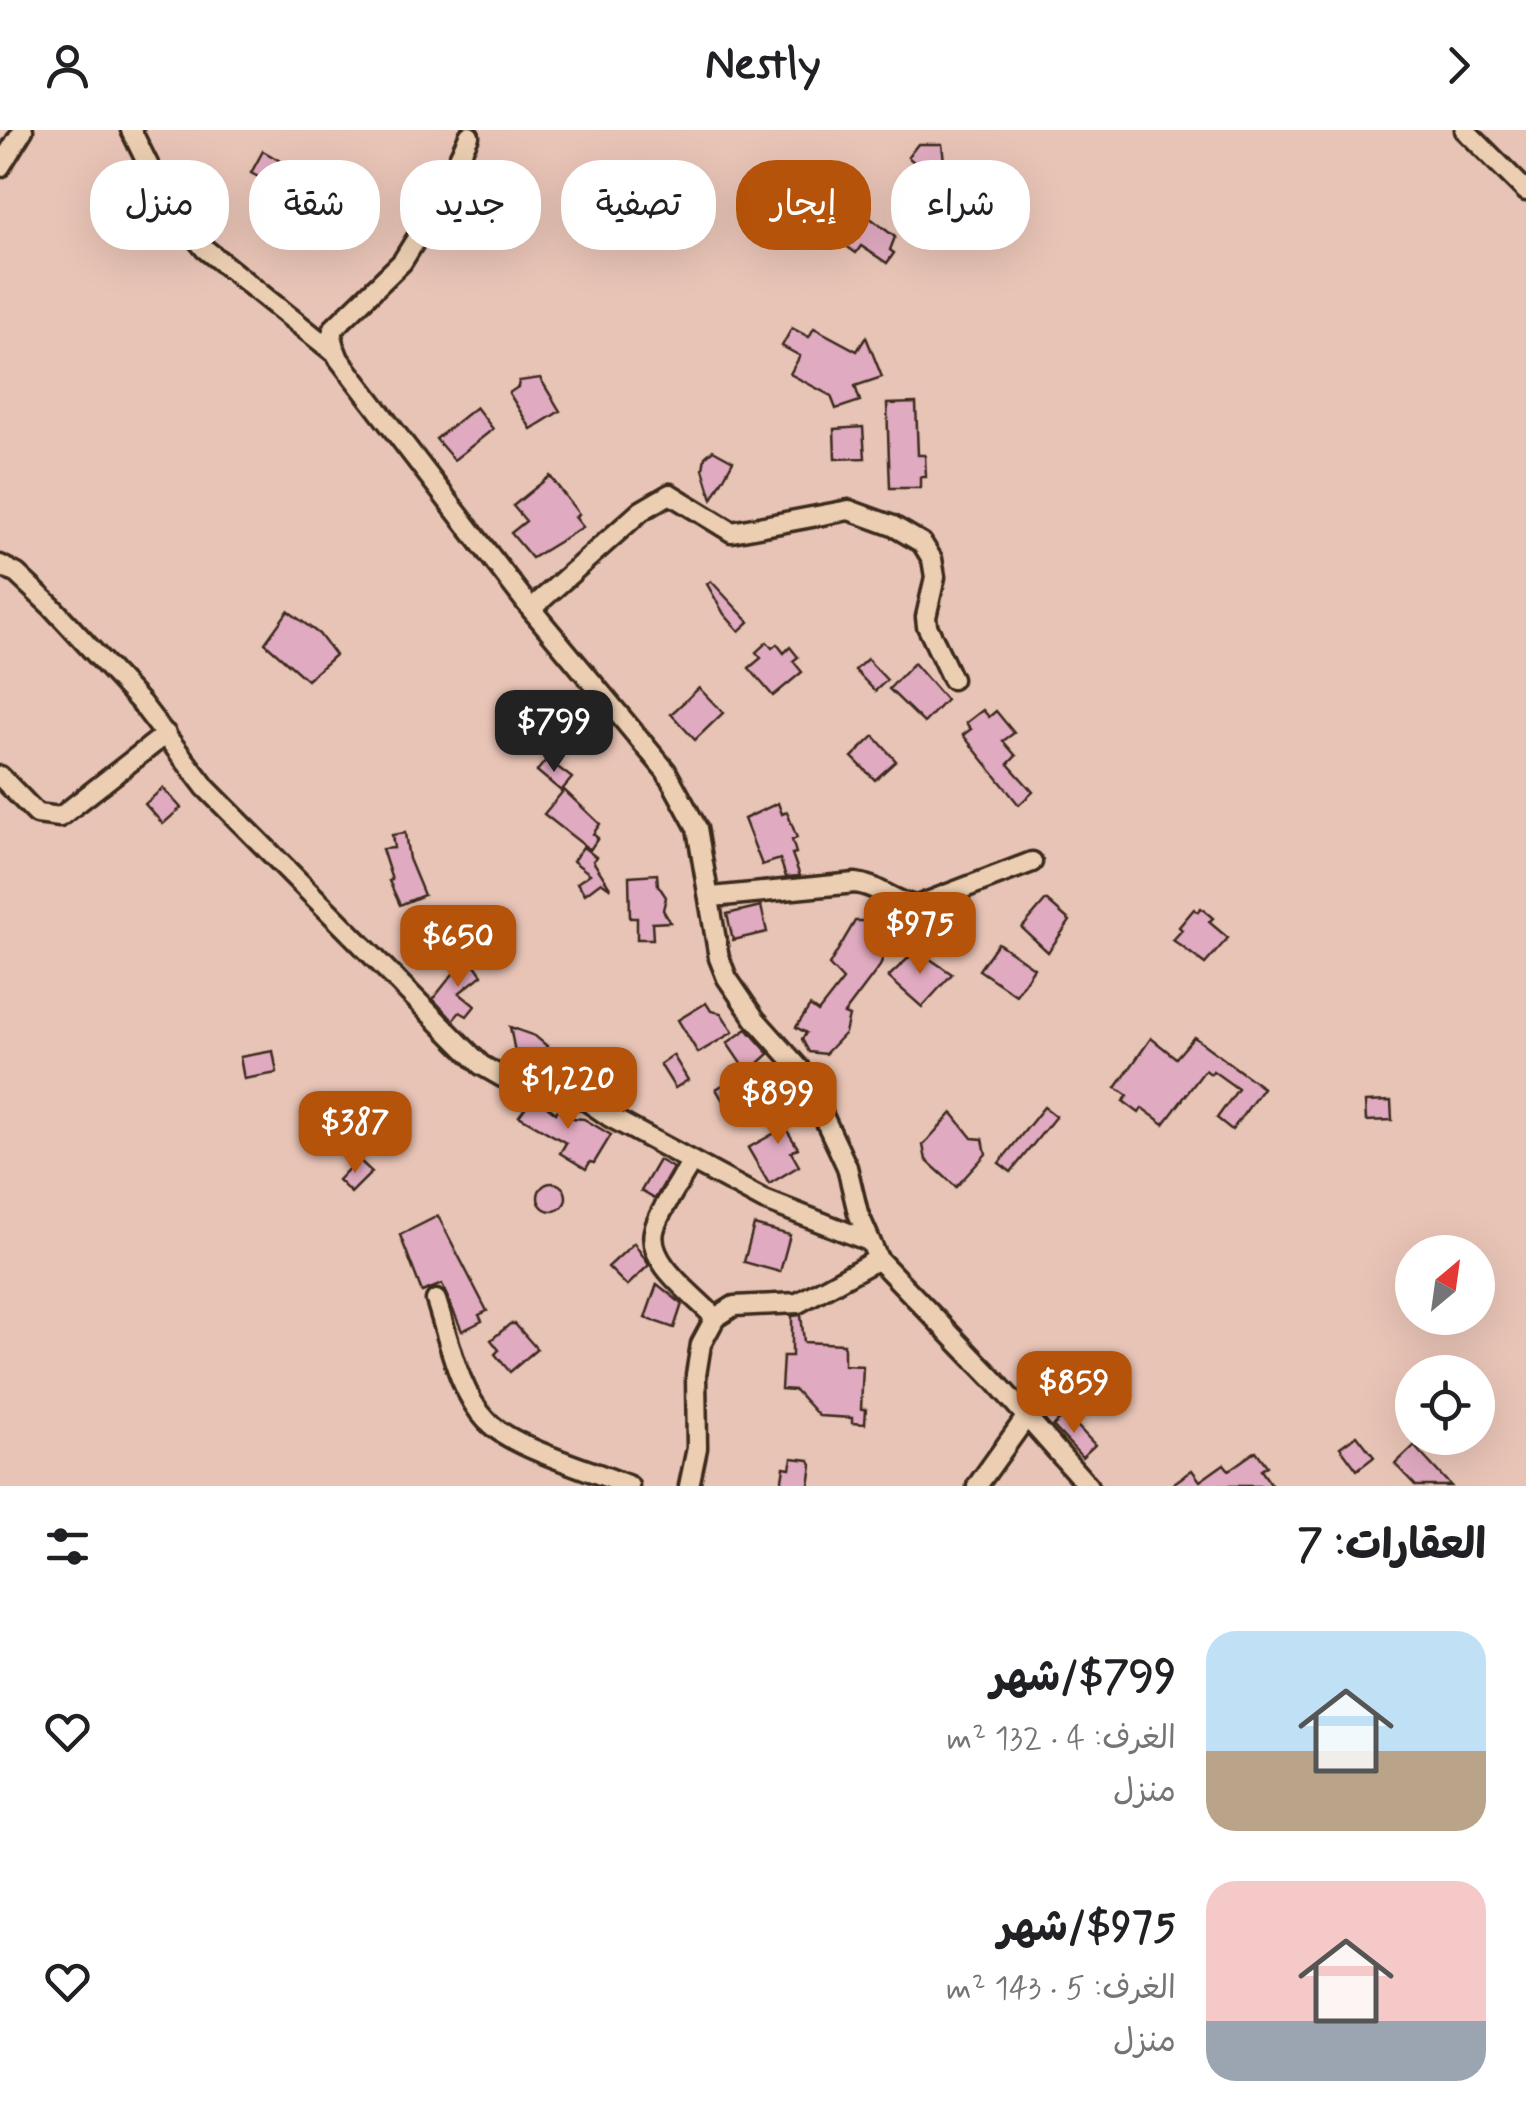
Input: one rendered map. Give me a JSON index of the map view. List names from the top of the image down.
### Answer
{
  "north": "top right",
  "page": {
    "header": "Nestly",
    "chip": [
      "شراء",
      "إيجار",
      "تصفية",
      "جديد",
      "شقة",
      "منزل"
    ],
    "price": [
      "$799",
      "$975",
      "$650",
      "$1,220",
      "$899",
      "$387",
      "$859"
    ],
    "heading": "العقارات: 7",
    "list": [
      {
        "name": "$799/شهر",
        "note": "الغرف: 4 · 132 m² · منزل"
      },
      {
        "name": "$975/شهر",
        "note": "الغرف: 5 · 143 m² · منزل"
      }
    ]
  }
}
